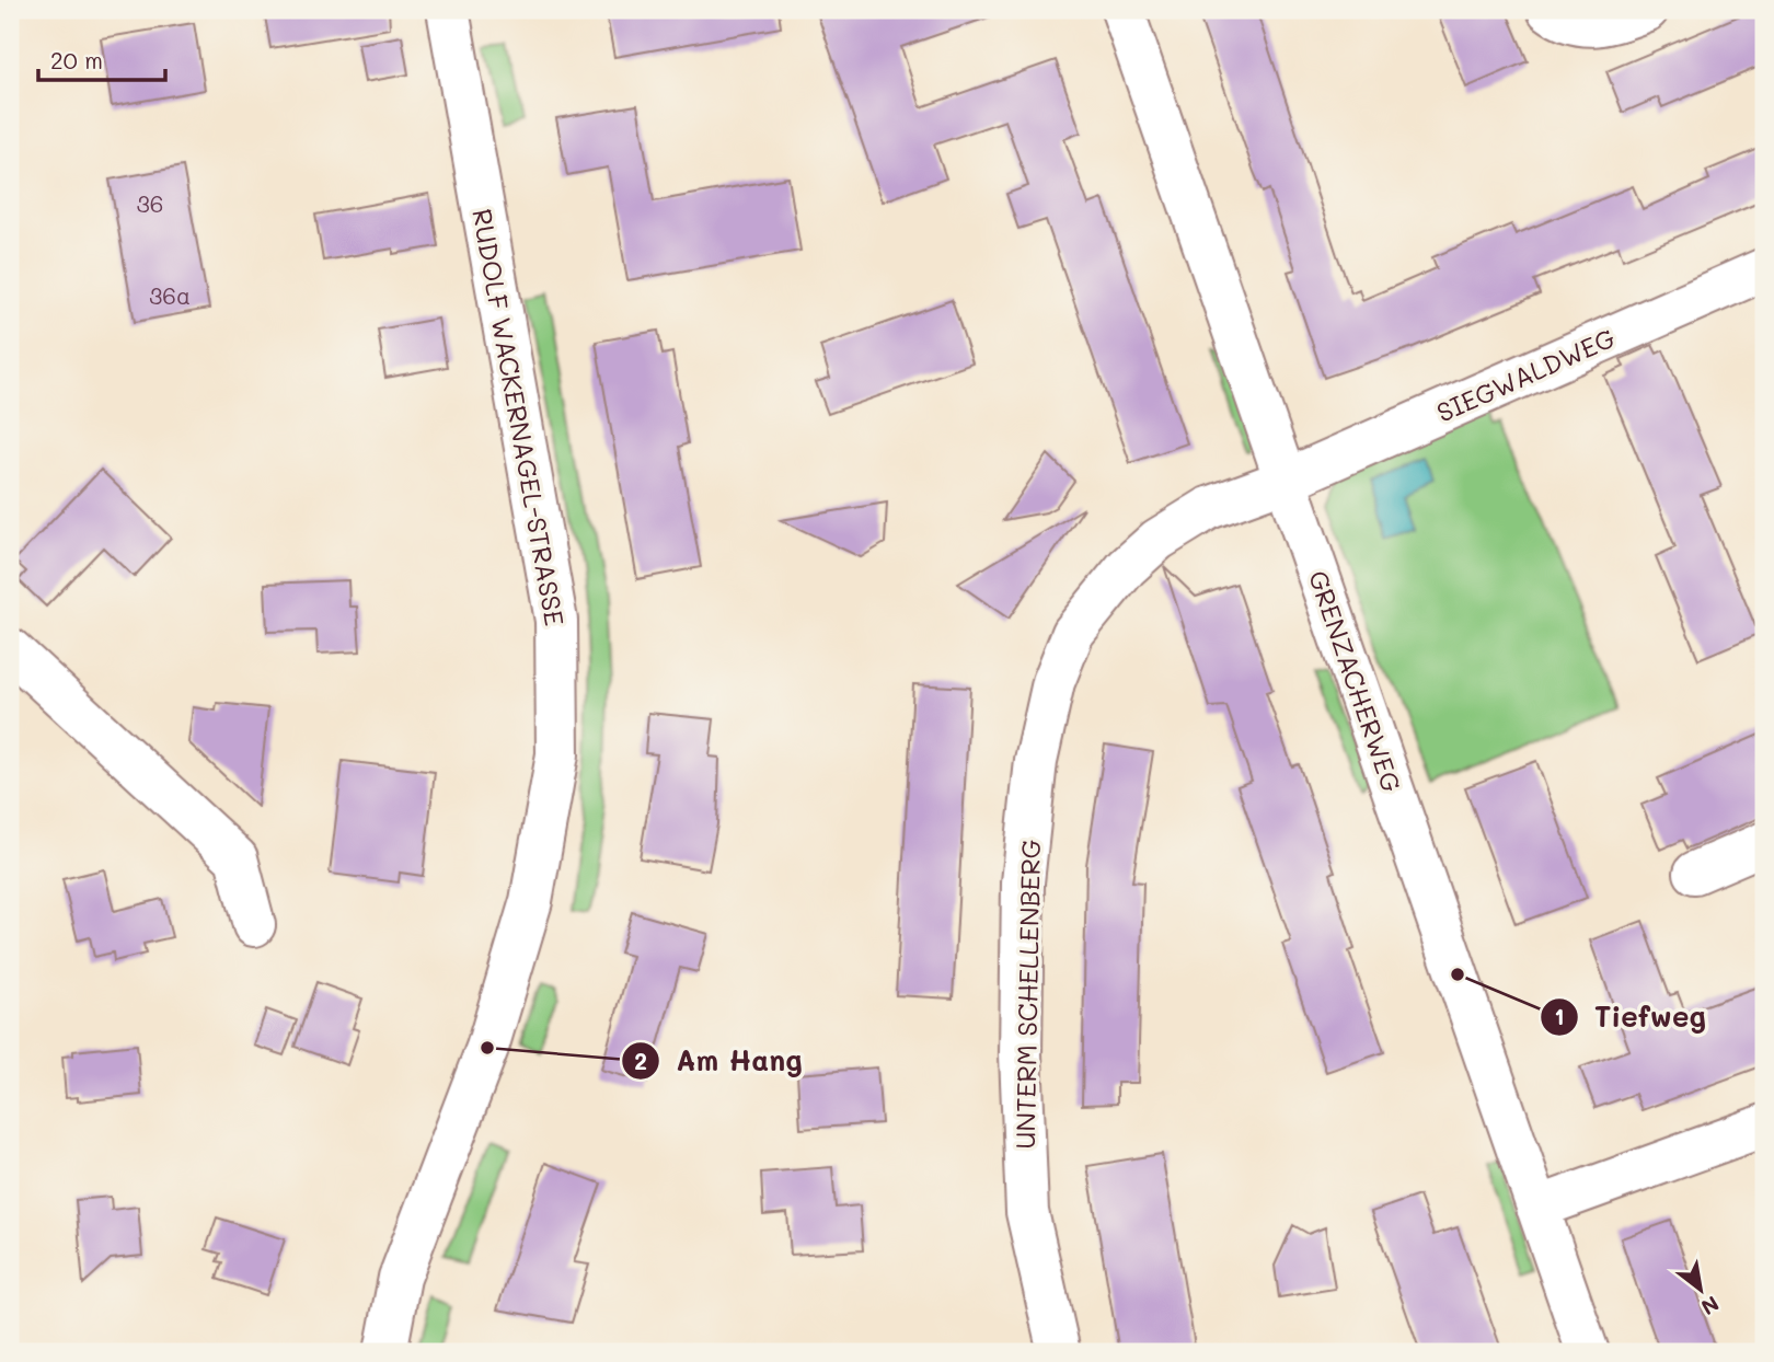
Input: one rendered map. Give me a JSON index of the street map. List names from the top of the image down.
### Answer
{
  "streets": {
    "street": [
      "SIEGWALDWEG",
      "RUDOLF WACKERNAGEL-STRASSE",
      "GRENZACHERWEG",
      "UNTERM SCHELLENBERG"
    ]
  },
  "crossings": [
    ["SIEGWALDWEG", "GRENZACHERWEG"],
    ["SIEGWALDWEG", "UNTERM SCHELLENBERG"],
    ["GRENZACHERWEG", "UNTERM SCHELLENBERG"]
  ],
  "places": ["Tiefweg", "Am Hang"],
  "house_numbers": ["36", "36a"],
  "scale_bar": "20 m",
  "north": "bottom right"
}
